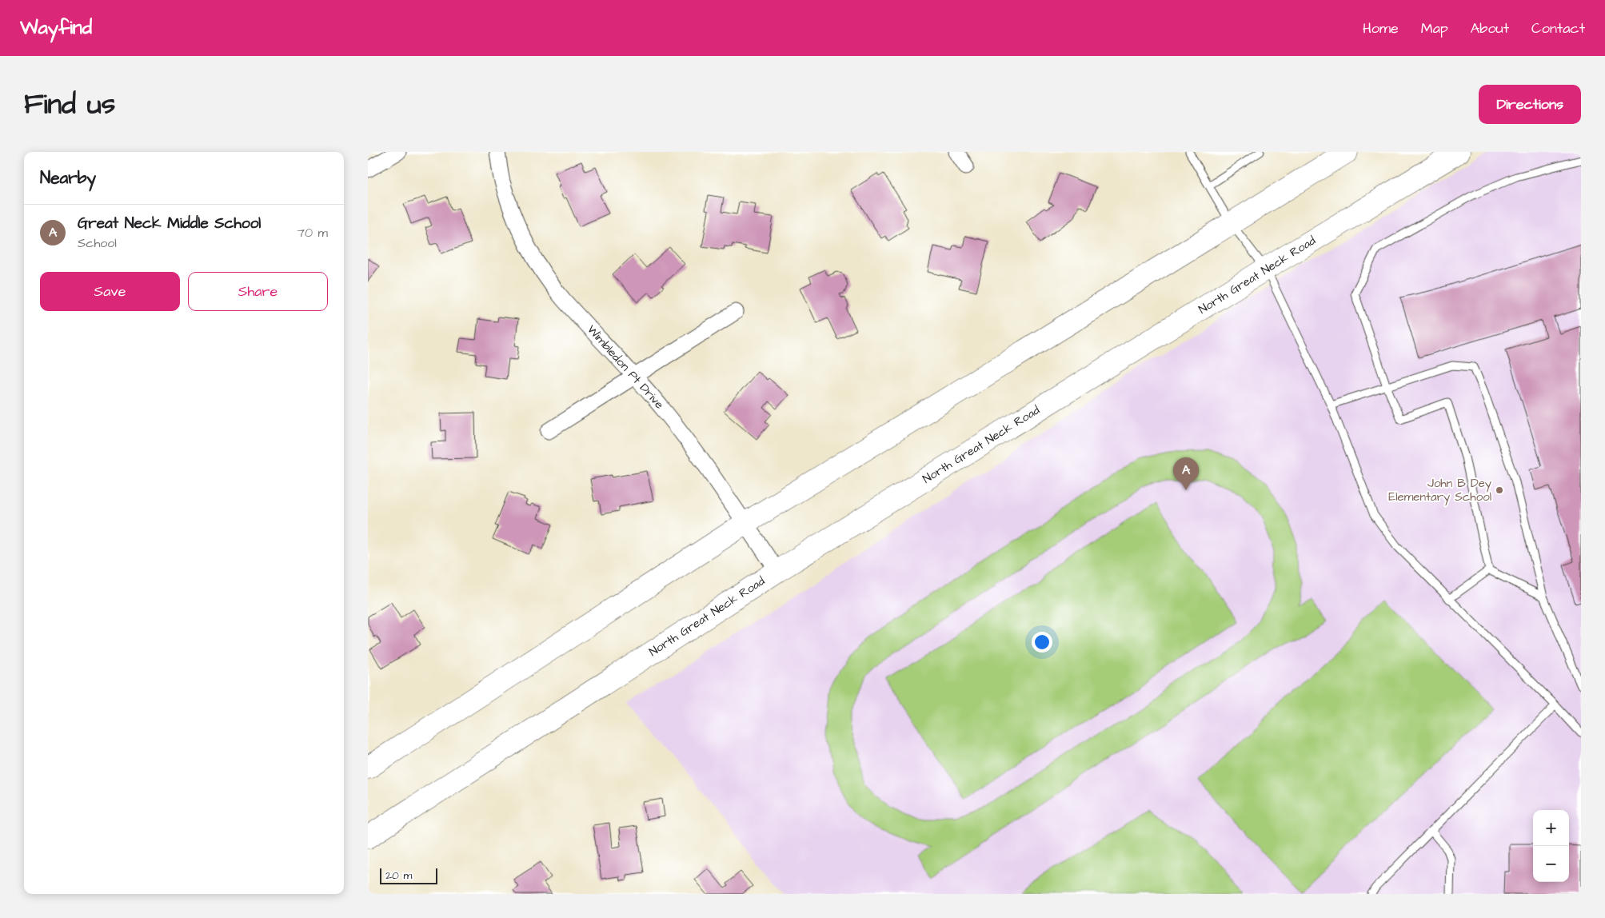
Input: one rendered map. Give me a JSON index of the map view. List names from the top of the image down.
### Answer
{
  "streets": {
    "main road": ["North Great Neck Road"],
    "street": ["Wimbledon Pt Drive"]
  },
  "crossings": [
    ["North Great Neck Road", "Wimbledon Pt Drive"]
  ],
  "places": ["John B Dey Elementary School"],
  "scale_bar": "20 m",
  "page": {
    "header": "Wayfind",
    "nav": [
      "Home",
      "Map",
      "About",
      "Contact"
    ],
    "title": "Find us",
    "buttons": [
      "Directions",
      ["Save", "Share"]
    ],
    "heading": "Nearby",
    "list": [
      {
        "mark": "A",
        "name": "Great Neck Middle School",
        "note": "School",
        "value": "70 m"
      }
    ],
    "pins": "A",
    "map_buttons": ["+", "−"],
    "scale": "20 m"
  }
}
